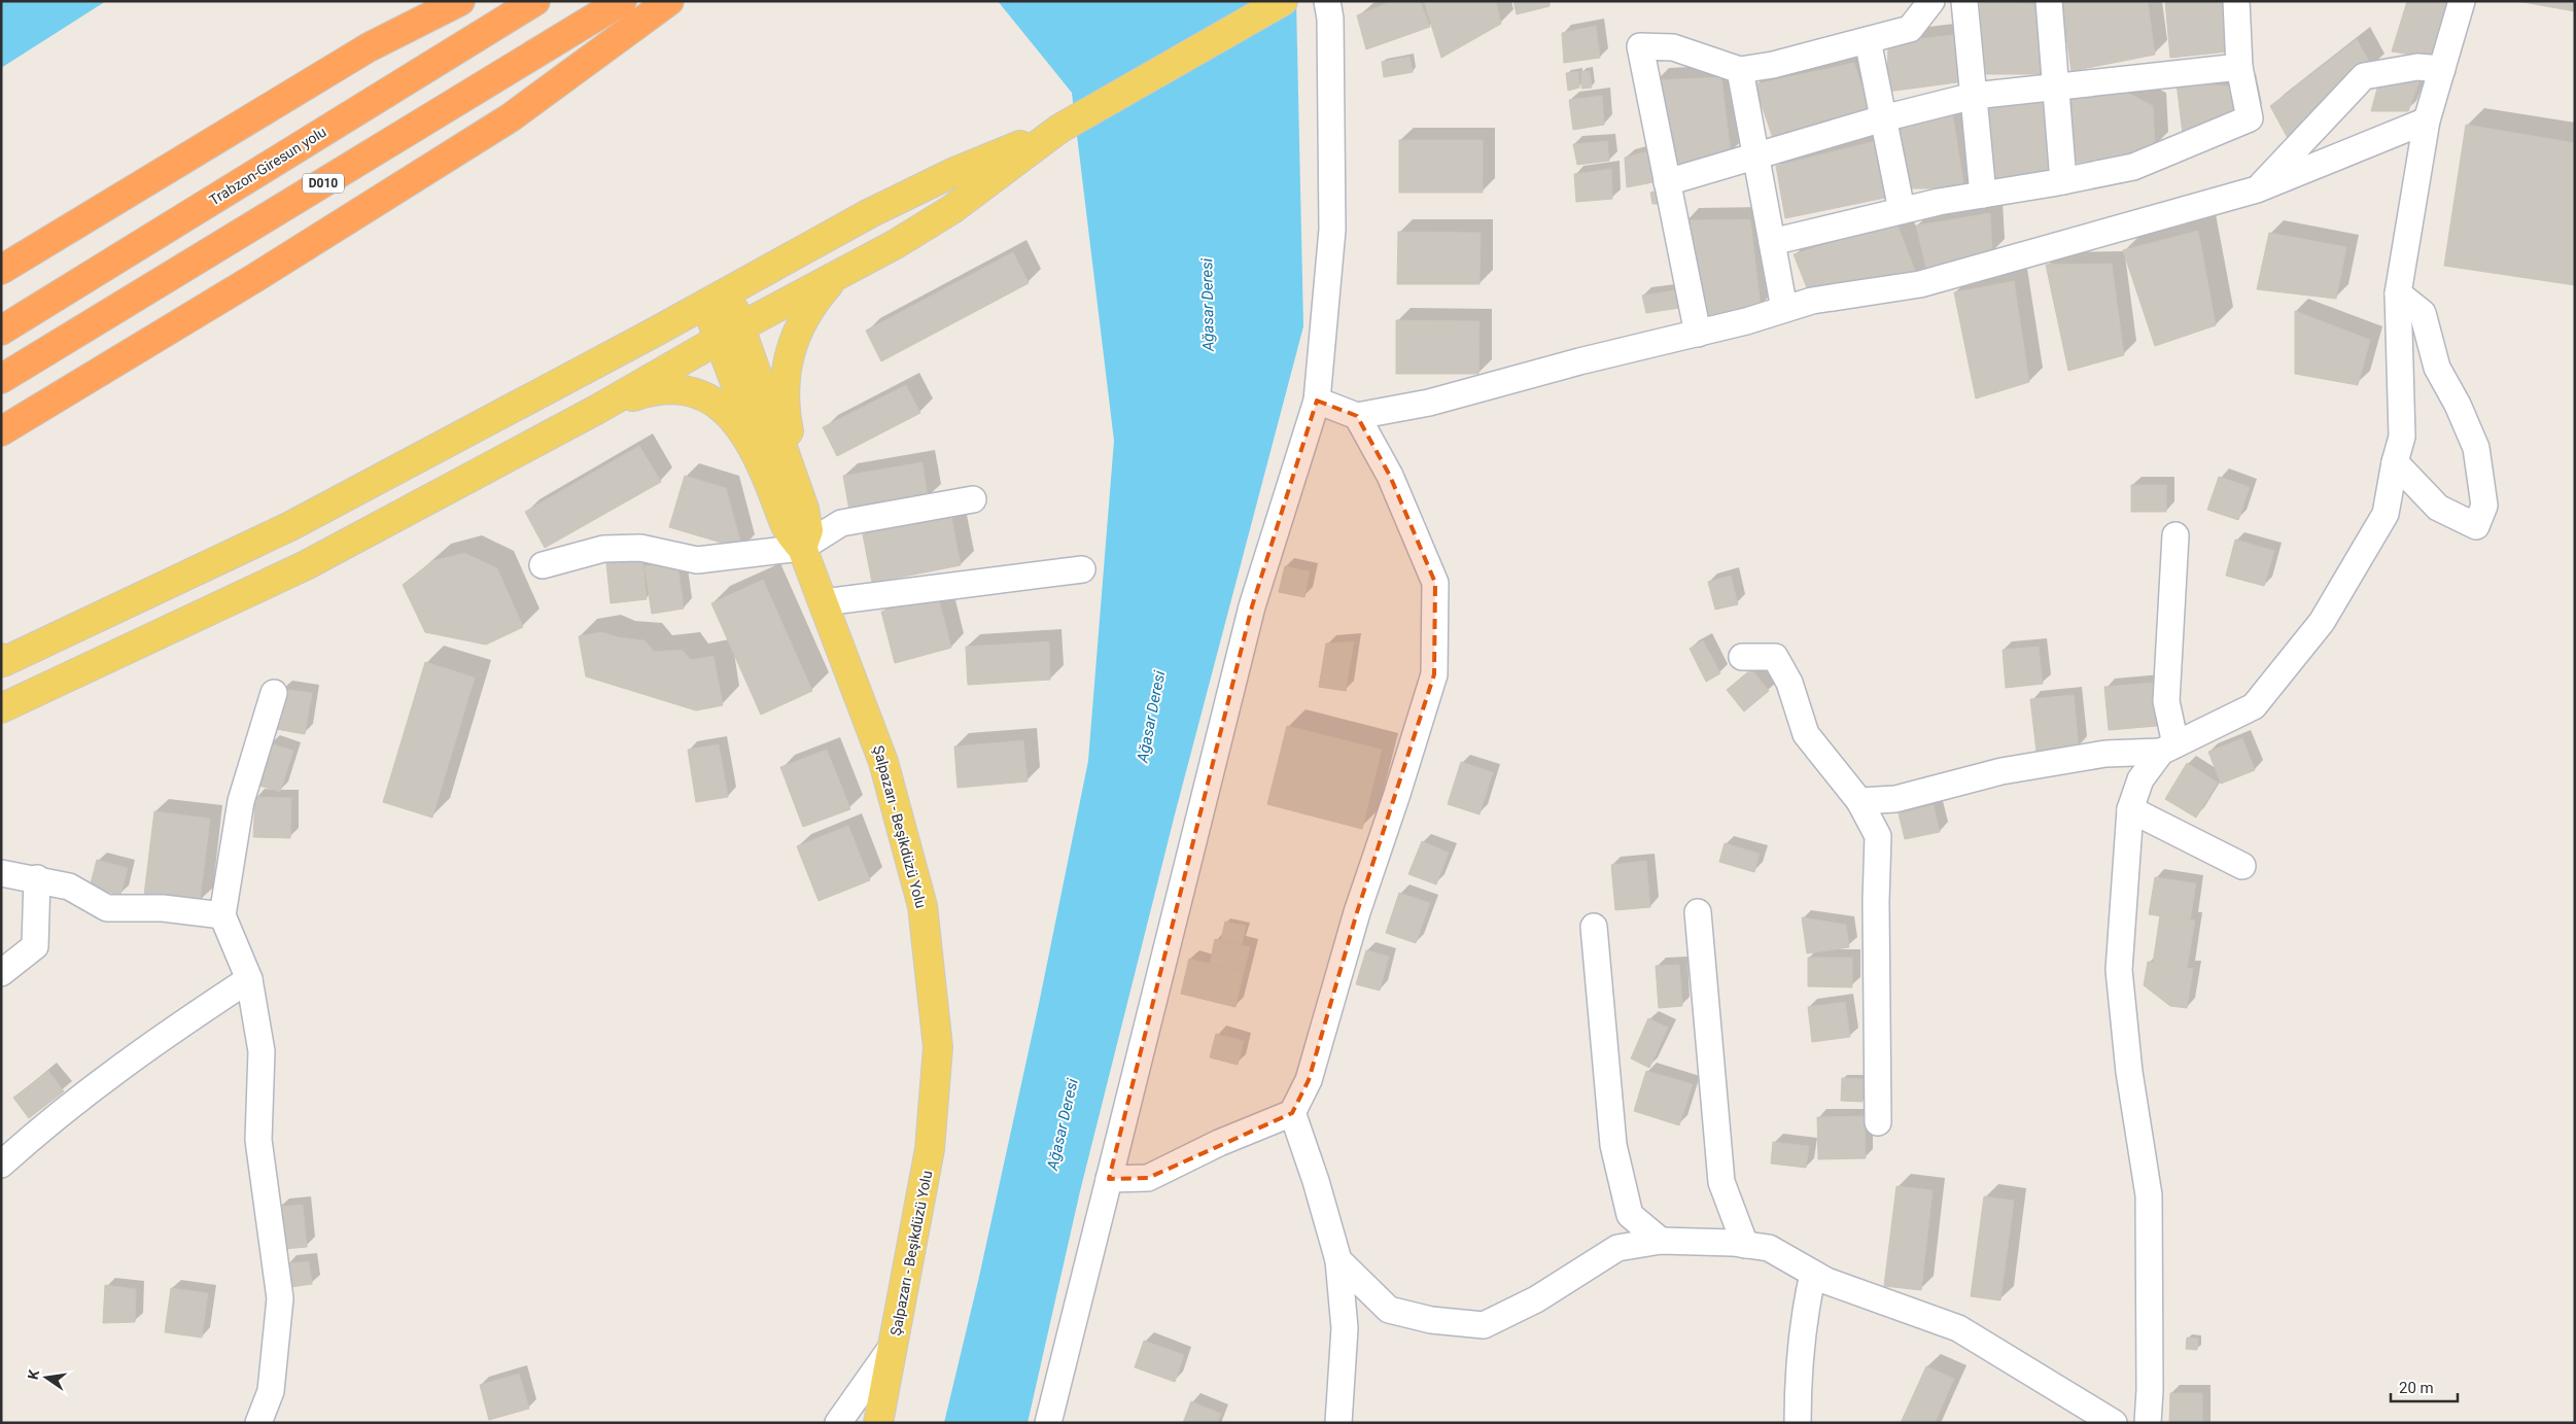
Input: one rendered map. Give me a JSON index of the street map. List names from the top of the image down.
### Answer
{
  "streets": {
    "highway": ["Trabzon-Giresun yolu", "D010"],
    "main road": ["Şalpazarı - Beşikdüzü Yolu"]
  },
  "water": ["Ağasar Deresi"],
  "scale_bar": "20 m",
  "north": "left"
}
